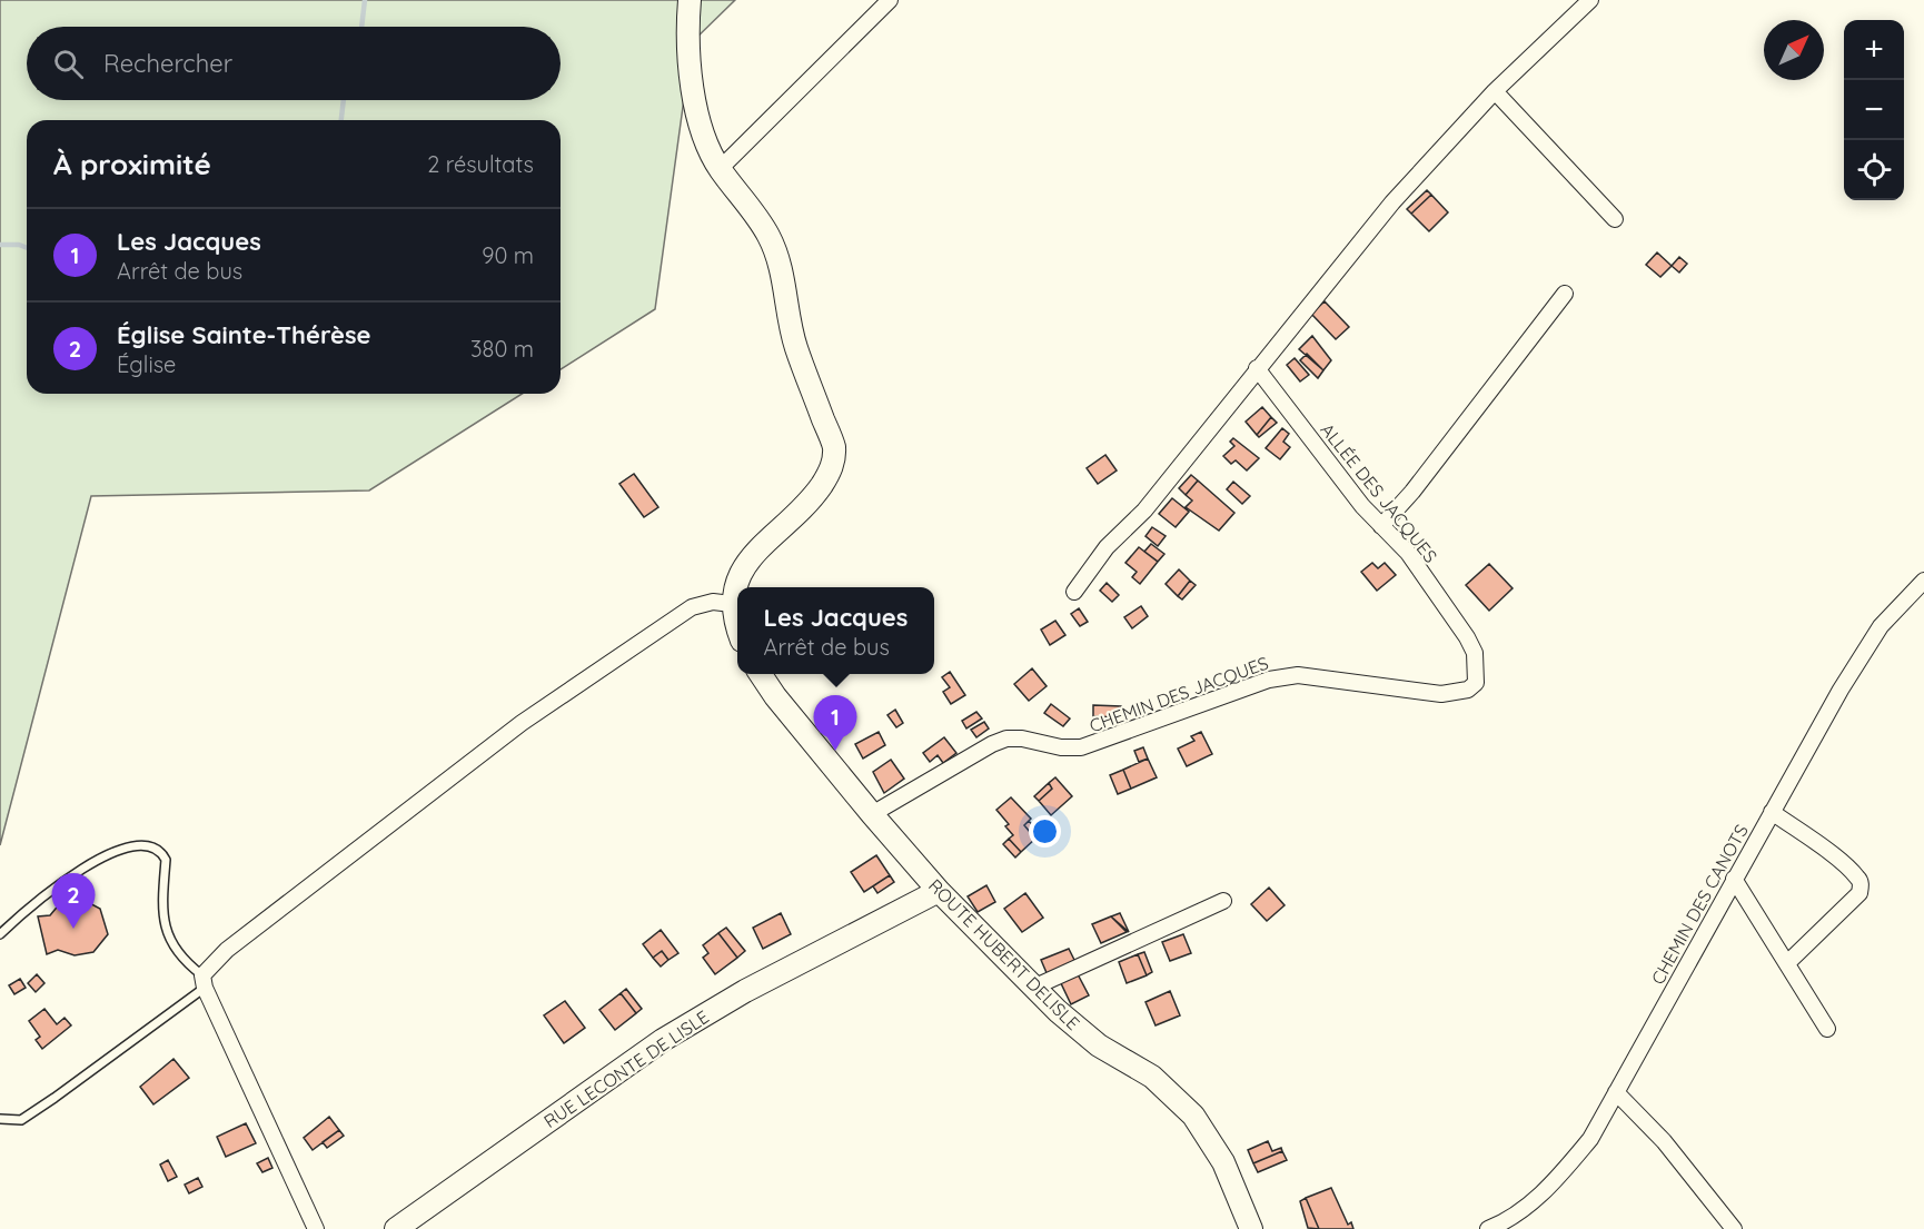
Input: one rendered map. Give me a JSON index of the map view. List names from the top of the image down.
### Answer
{
  "streets": {
    "main road": ["ROUTE HUBERT DELISLE", "RUE LECONTE DE LISLE"],
    "street": ["ALLÉE DES JACQUES", "CHEMIN DES JACQUES", "CHEMIN DES CANOTS"]
  },
  "crossings": [
    ["ALLÉE DES JACQUES", "CHEMIN DES JACQUES"],
    ["CHEMIN DES JACQUES", "ROUTE HUBERT DELISLE"],
    ["ROUTE HUBERT DELISLE", "RUE LECONTE DE LISLE"]
  ],
  "north": "top right",
  "page": {
    "map_buttons": ["+", "−"],
    "search": "Rechercher",
    "heading": ["À proximité", "2 résultats"],
    "list": [
      {
        "mark": "1",
        "name": "Les Jacques",
        "note": "Arrêt de bus",
        "value": "90 m"
      },
      {
        "mark": "2",
        "name": "Église Sainte-Thérèse",
        "note": "Église",
        "value": "380 m"
      }
    ],
    "popup": ["Les Jacques", "Arrêt de bus"],
    "pins": ["1", "2"]
  }
}
